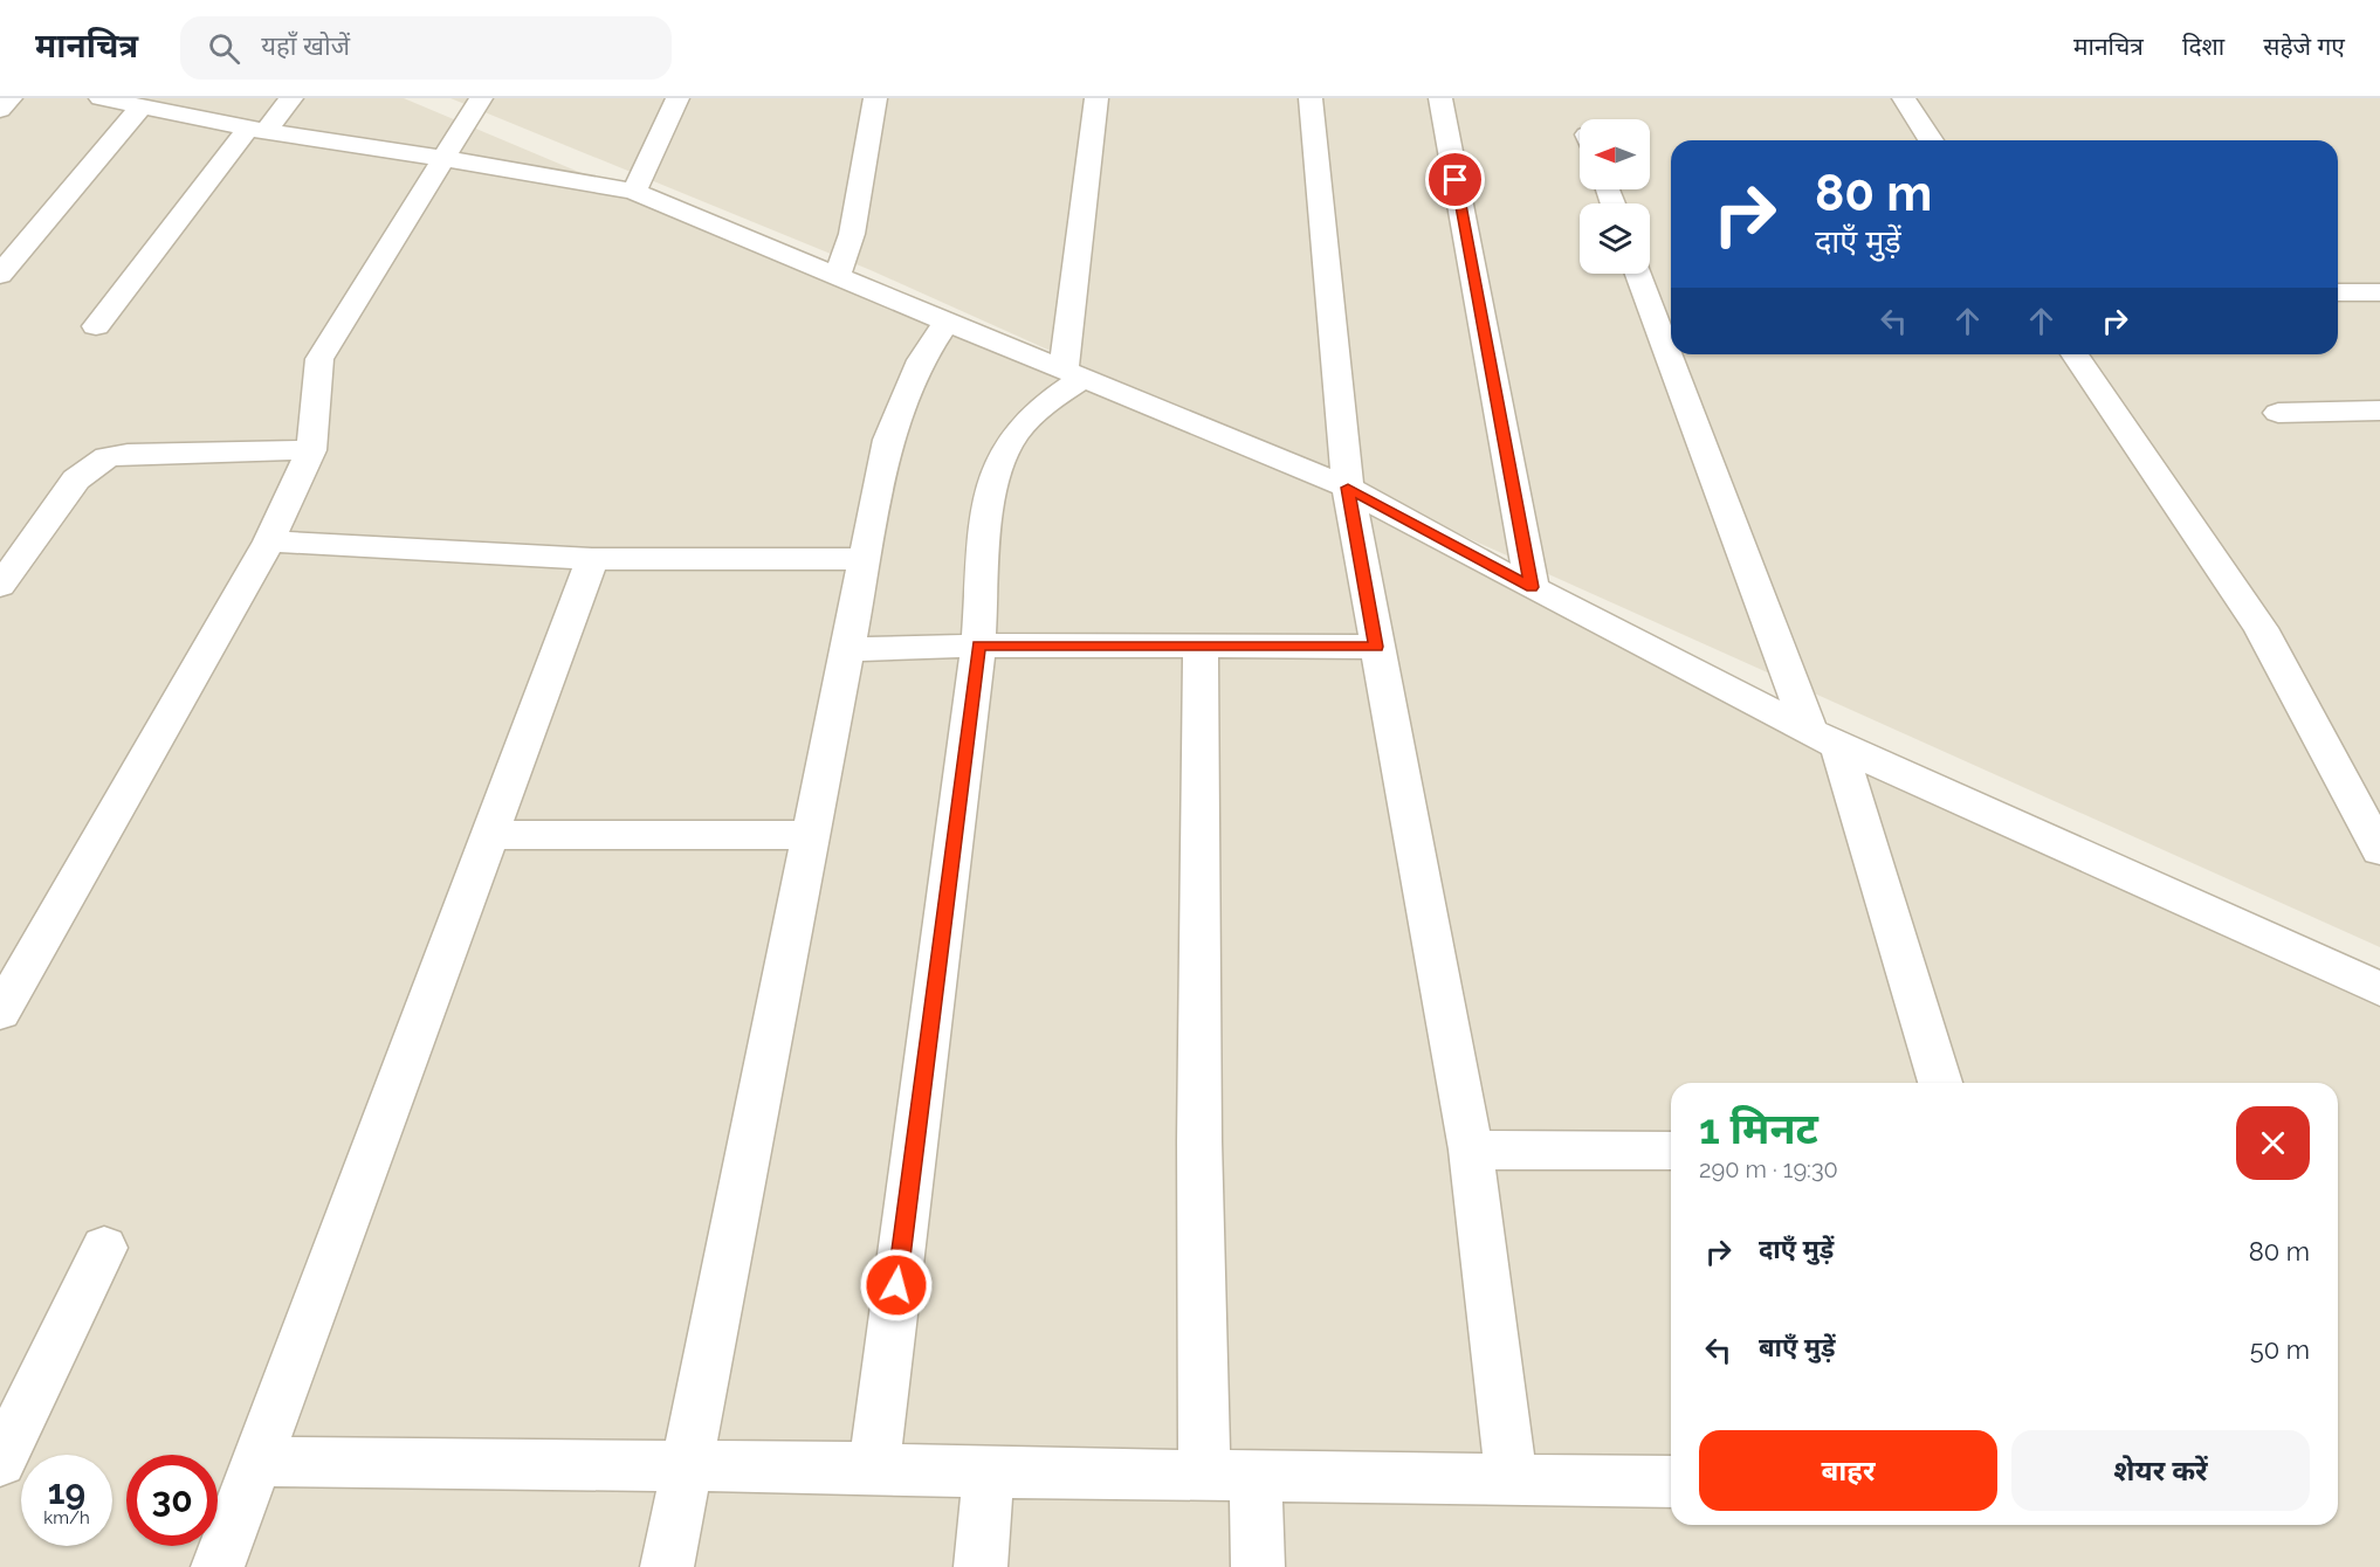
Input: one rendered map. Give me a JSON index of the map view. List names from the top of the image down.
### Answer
{
  "north": "left",
  "page": {
    "header": "मानचित्र",
    "search": "यहाँ खोजें",
    "nav": ["मानचित्र", "दिशा", "सहेजे गए"],
    "turn": ["80 m", "दाएँ मुड़ें"],
    "heading": ["1 मिनट", "290 m · 19:30"],
    "list": [
      {
        "name": "दाएँ मुड़ें",
        "value": "80 m"
      },
      {
        "name": "बाएँ मुड़ें",
        "value": "50 m"
      }
    ],
    "buttons": ["बाहर", "शेयर करें"],
    "speed": "19 km/h",
    "limit": "30"
  }
}
